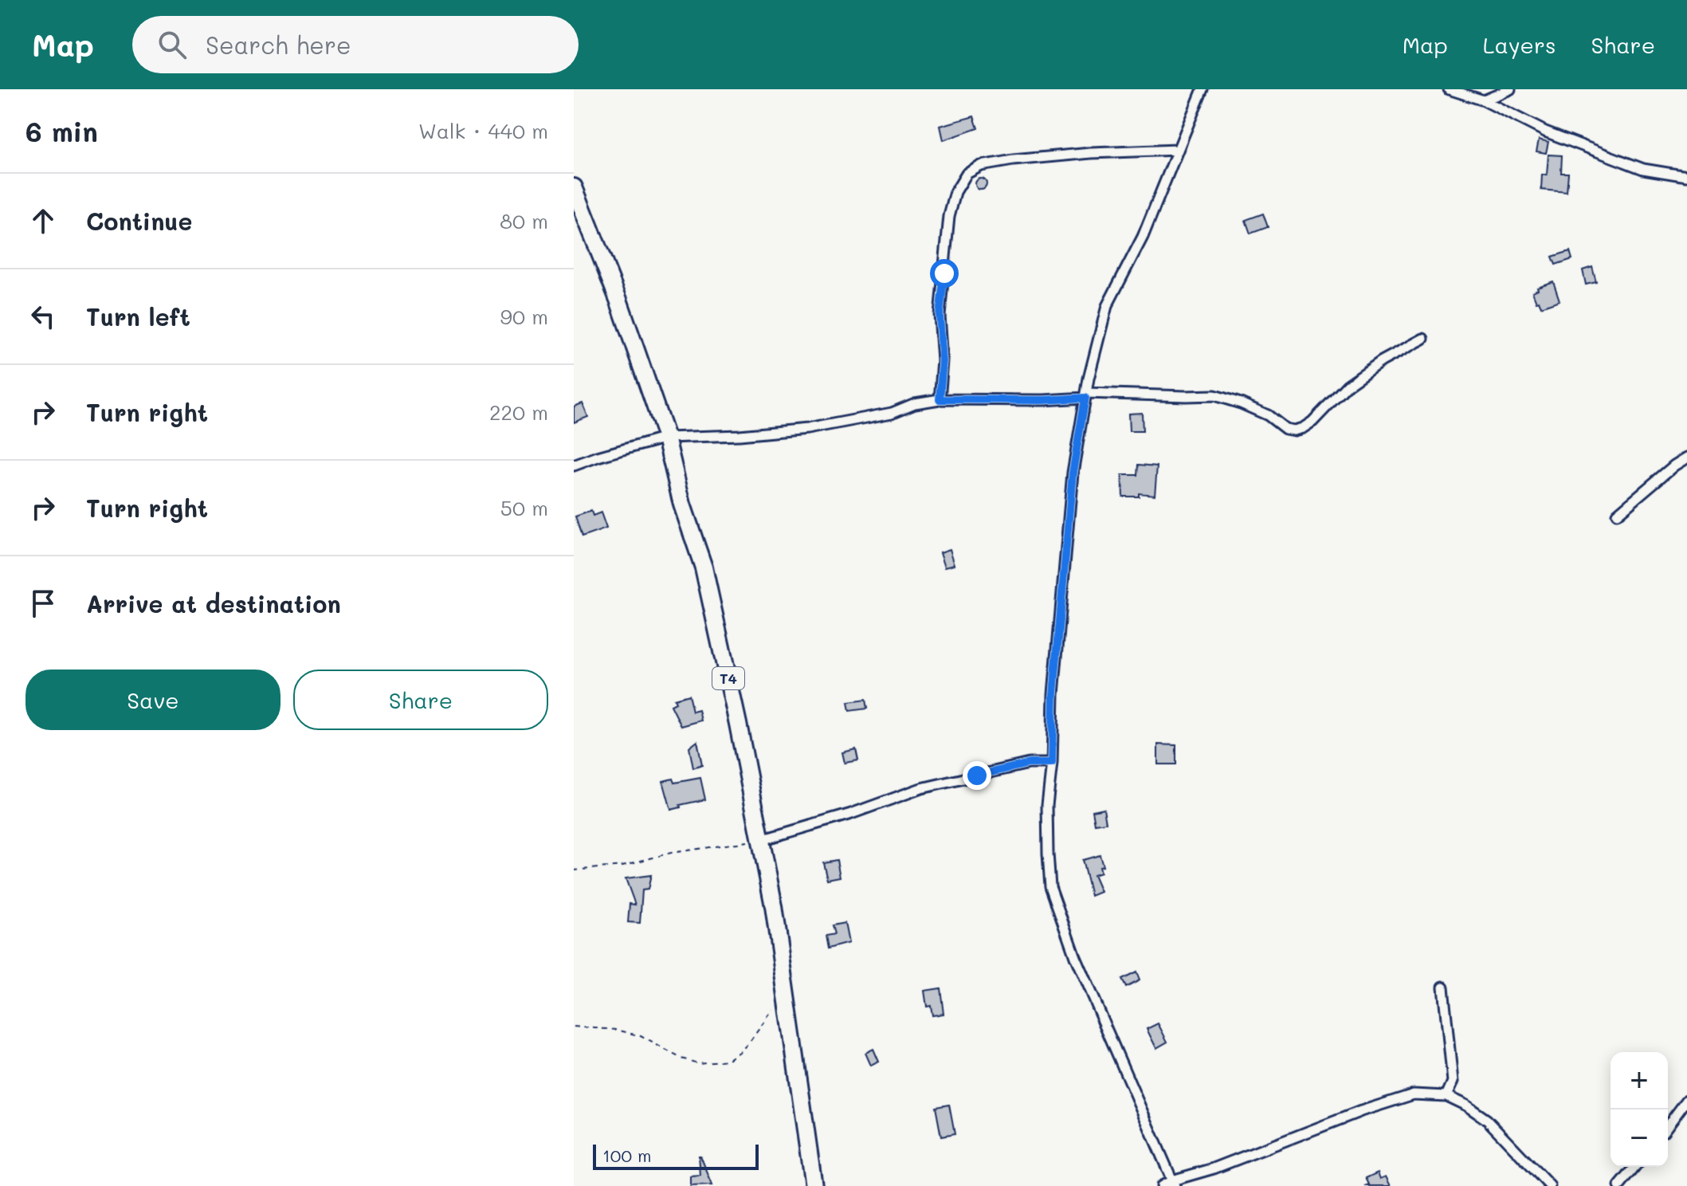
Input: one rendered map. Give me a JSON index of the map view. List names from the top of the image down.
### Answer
{
  "streets": {
    "highway": ["T4"]
  },
  "scale_bar": "100 m",
  "page": {
    "header": "Map",
    "search": "Search here",
    "nav": ["Map", "Layers", "Share"],
    "heading": ["6 min", "Walk · 440 m"],
    "list": [
      ["Continue", "80 m"],
      ["Turn left", "90 m"],
      ["Turn right", "220 m"],
      ["Turn right", "50 m"],
      "Arrive at destination"
    ],
    "buttons": ["Save", "Share"],
    "map_buttons": ["+", "−"],
    "scale": "100 m"
  }
}
